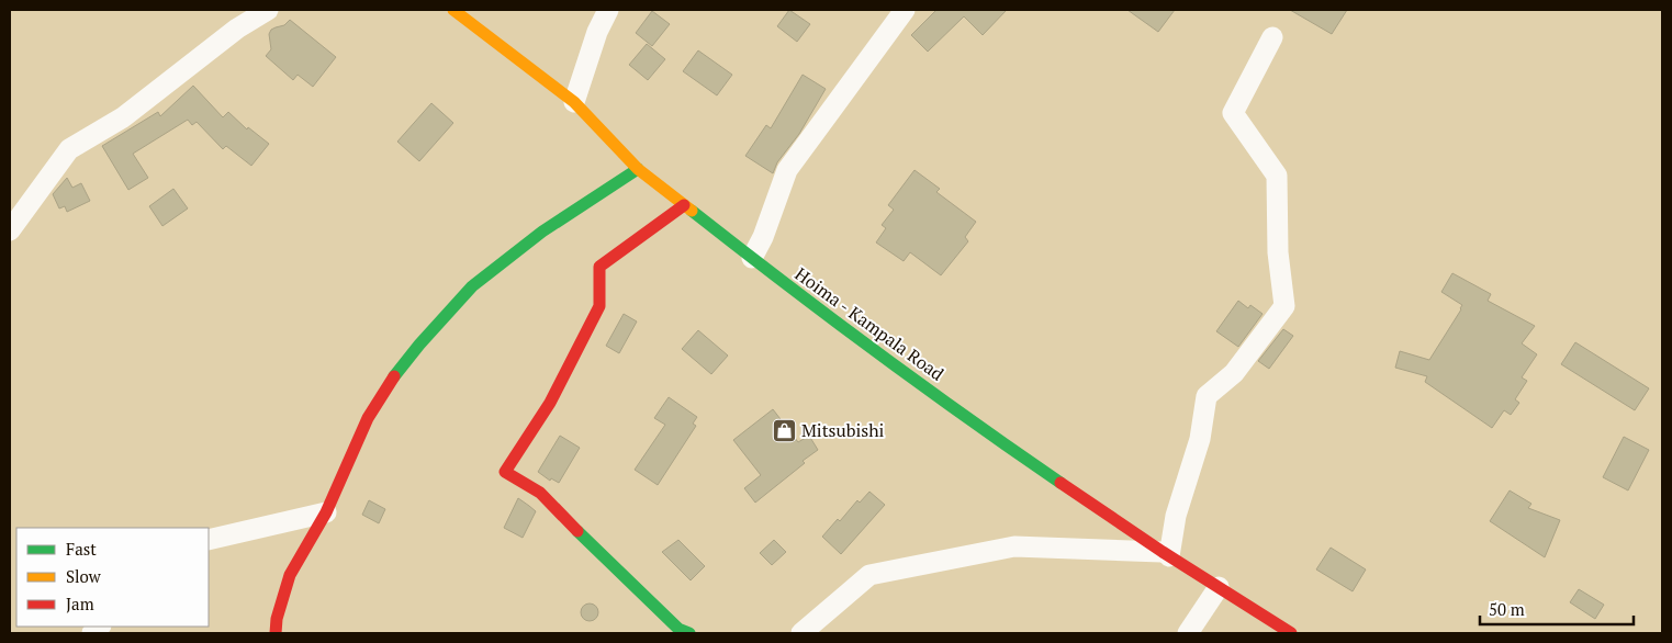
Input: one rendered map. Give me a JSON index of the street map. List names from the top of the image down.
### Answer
{
  "streets": {
    "street": ["Hoima - Kampala Road"]
  },
  "places": {
    "shop": ["Mitsubishi"]
  },
  "legend": ["Fast", "Slow", "Jam"],
  "scale_bar": "50 m"
}
